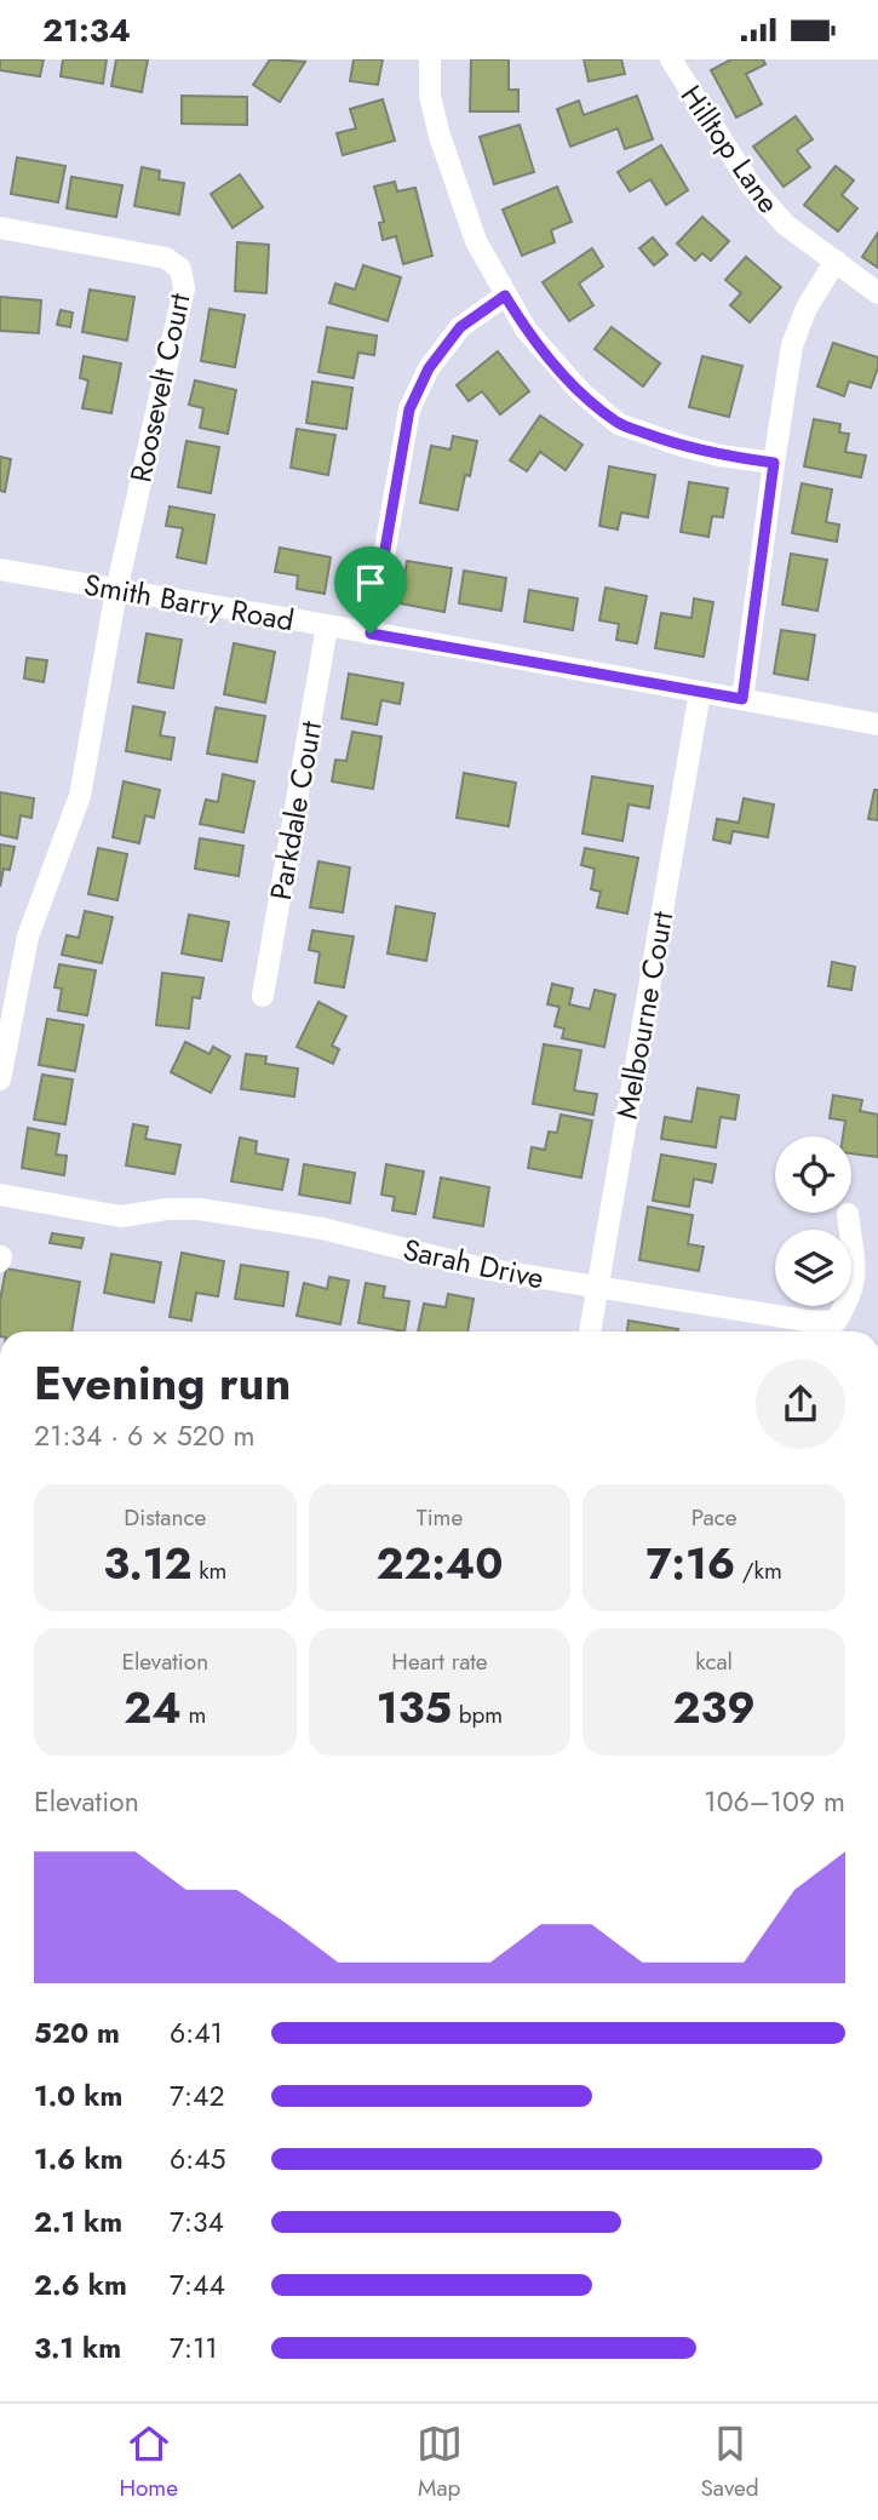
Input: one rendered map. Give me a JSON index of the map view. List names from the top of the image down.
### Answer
{
  "streets": {
    "street": [
      "Hilltop Lane",
      "Roosevelt Court",
      "Smith Barry Road",
      "Parkdale Court",
      "Melbourne Court",
      "Sarah Drive"
    ]
  },
  "crossings": [
    ["Roosevelt Court", "Smith Barry Road"],
    ["Smith Barry Road", "Parkdale Court"],
    ["Smith Barry Road", "Melbourne Court"],
    ["Melbourne Court", "Sarah Drive"]
  ],
  "page": {
    "status": "21:34",
    "heading": ["Evening run", "21:34 · 6 × 520 m"],
    "stats": [
      ["Distance", "3.12 km"],
      ["Time", "22:40"],
      ["Pace", "7:16 /km"],
      ["Elevation", "24 m"],
      ["Heart rate", "135 bpm"],
      ["kcal", "239"]
    ],
    "chart": ["Elevation", "106–109 m"],
    "list": [
      {
        "name": "520 m",
        "note": "6:41"
      },
      {
        "name": "1.0 km",
        "note": "7:42"
      },
      {
        "name": "1.6 km",
        "note": "6:45"
      },
      {
        "name": "2.1 km",
        "note": "7:34"
      },
      {
        "name": "2.6 km",
        "note": "7:44"
      },
      {
        "name": "3.1 km",
        "note": "7:11"
      }
    ],
    "tabs": ["Home", "Map", "Saved"]
  }
}
